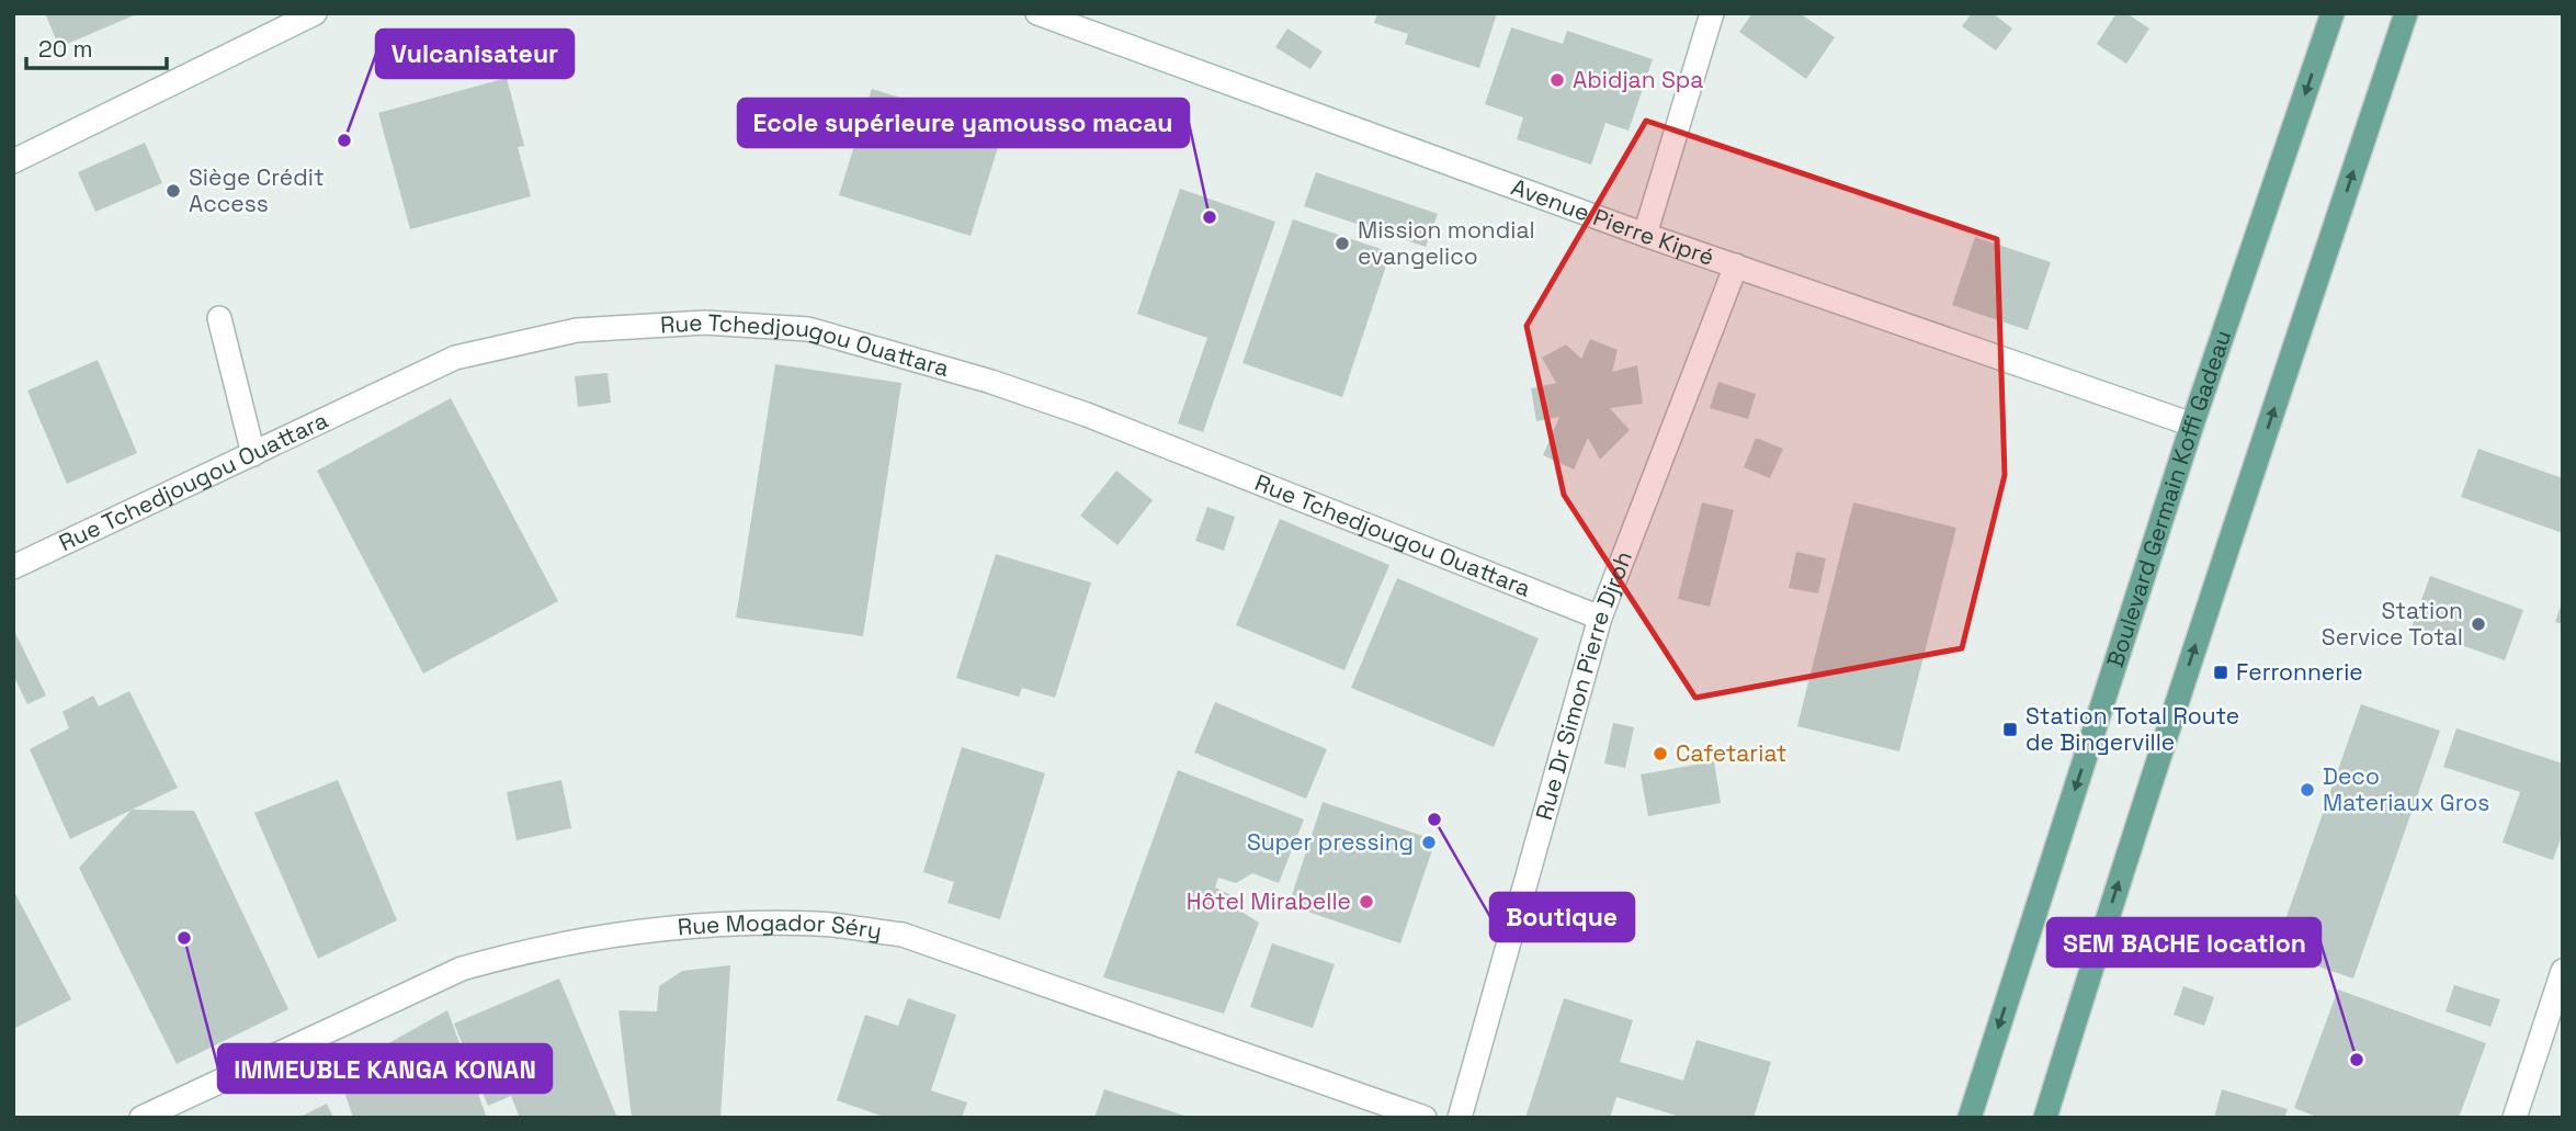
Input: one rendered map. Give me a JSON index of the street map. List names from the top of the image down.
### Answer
{
  "streets": {
    "main road": ["Boulevard Germain Koffi Gadeau"],
    "street": [
      "Avenue Pierre Kipré",
      "Rue Tchedjougou Ouattara",
      "Rue Dr Simon Pierre Djroh",
      "Rue Mogador Séry"
    ]
  },
  "crossings": [
    ["Avenue Pierre Kipré", "Boulevard Germain Koffi Gadeau"],
    ["Avenue Pierre Kipré", "Rue Dr Simon Pierre Djroh"],
    ["Rue Tchedjougou Ouattara", "Rue Dr Simon Pierre Djroh"]
  ],
  "places": {
    "other": [
      "Abidjan Spa",
      "Vulcanisateur",
      "Siège Crédit Access",
      "Ecole supérieure yamousso macau",
      "Mission mondial evangelico",
      "Station Service Total",
      "Cafetariat",
      "Deco Materiaux Gros",
      "Boutique",
      "Super pressing",
      "Hôtel Mirabelle",
      "IMMEUBLE KANGA KONAN",
      "SEM BACHE location"
    ],
    "transit": ["Ferronnerie", "Station Total Route de Bingerville"]
  },
  "scale_bar": "20 m"
}
